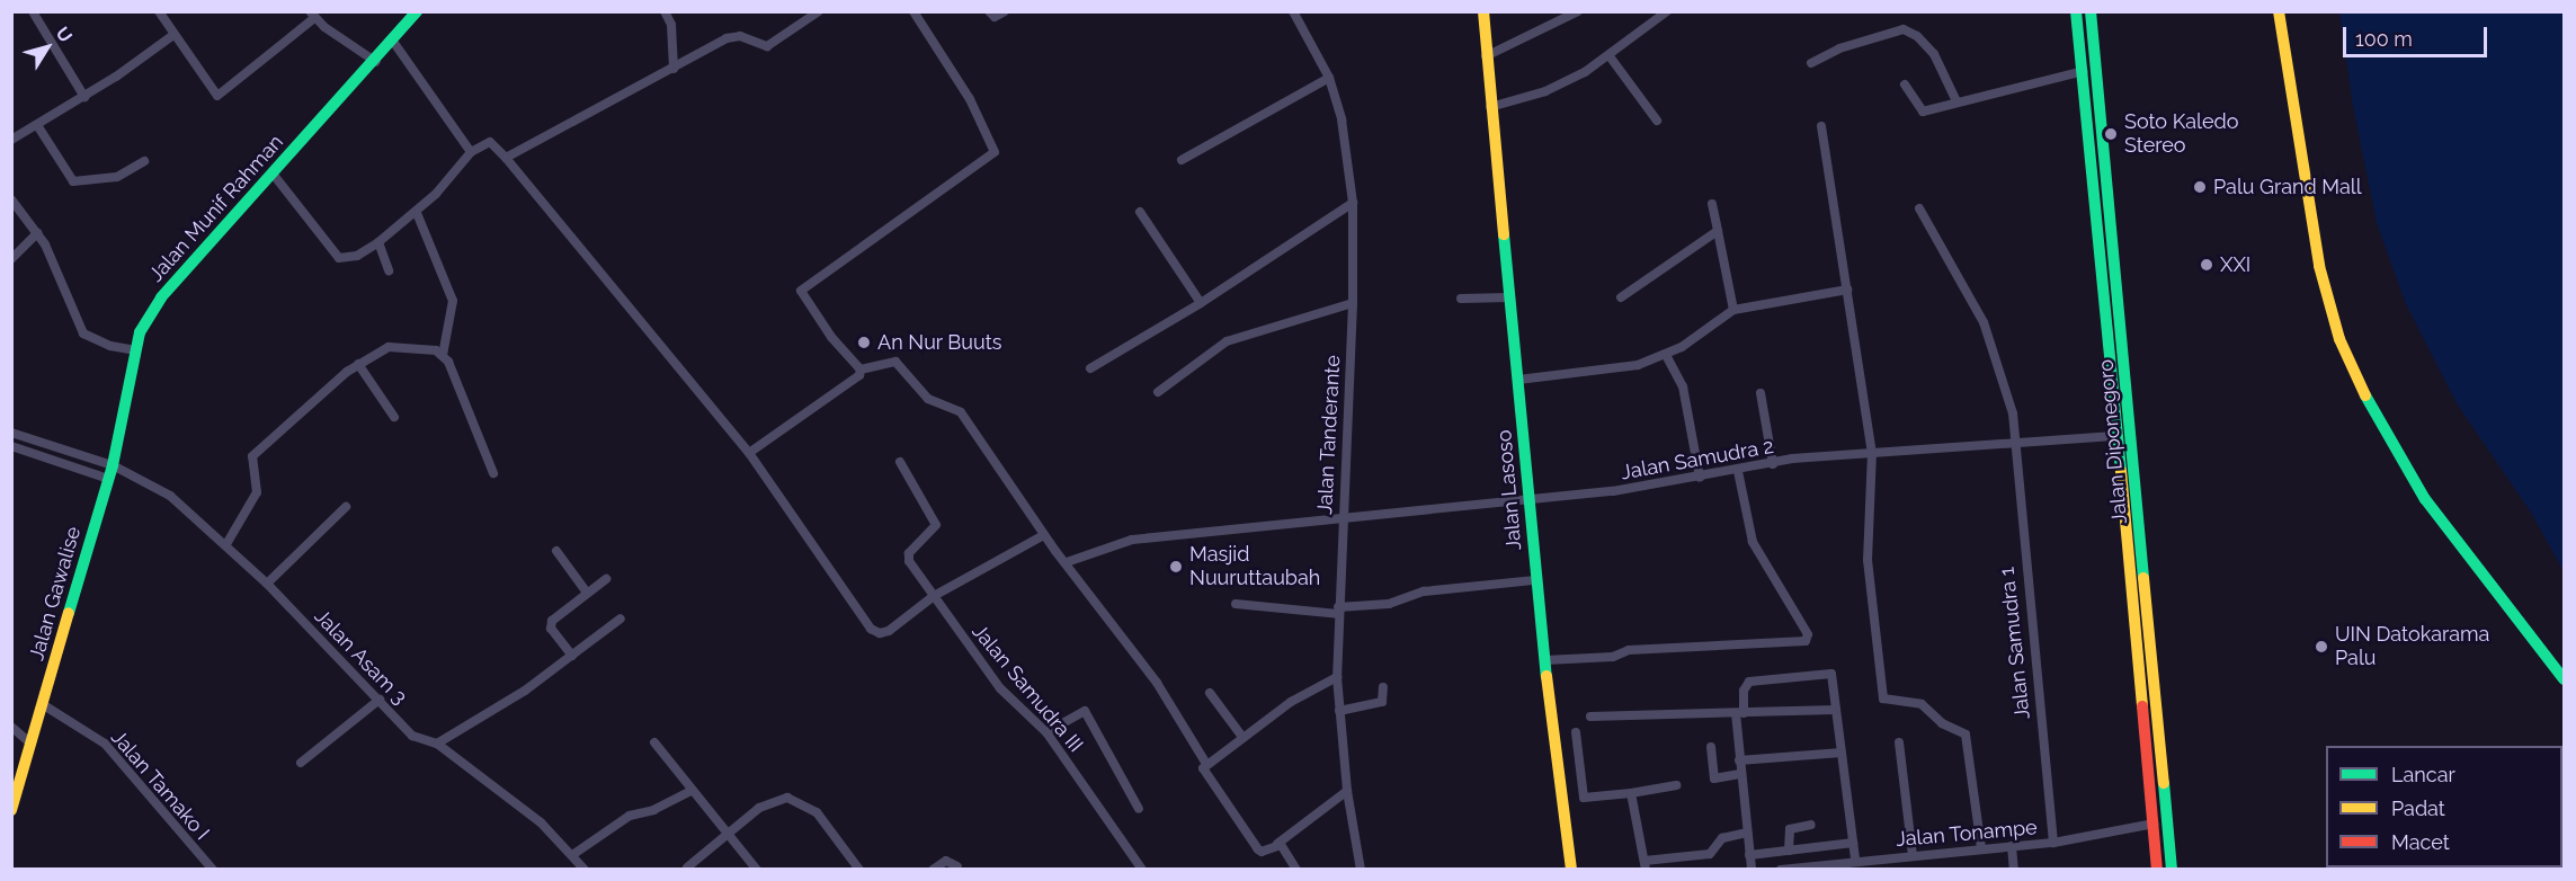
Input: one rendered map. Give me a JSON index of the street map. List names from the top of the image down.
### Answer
{
  "streets": {
    "main road": [
      "Jalan Munif Rahman",
      "Jalan Diponegoro",
      "Jalan Lasoso",
      "Jalan Gawalise"
    ],
    "street": [
      "Jalan Tanderante",
      "Jalan Samudra 2",
      "Jalan Samudra 1",
      "Jalan Asam 3",
      "Jalan Samudra III",
      "Jalan Tamako I",
      "Jalan Tonampe"
    ]
  },
  "crossings": [
    ["Jalan Munif Rahman", "Jalan Gawalise"],
    ["Jalan Munif Rahman", "Jalan Asam 3"],
    ["Jalan Diponegoro", "Jalan Samudra 2"],
    ["Jalan Diponegoro", "Jalan Tonampe"],
    ["Jalan Samudra 2", "Jalan Lasoso"],
    ["Jalan Samudra 2", "Jalan Samudra 1"],
    ["Jalan Gawalise", "Jalan Asam 3"],
    ["Jalan Gawalise", "Jalan Tamako I"],
    ["Jalan Samudra 1", "Jalan Tonampe"]
  ],
  "places": [
    "Soto Kaledo Stereo",
    "Palu Grand Mall",
    "XXI",
    "An Nur Buuts",
    "Masjid Nuuruttaubah",
    "UIN Datokarama Palu"
  ],
  "legend": ["Lancar", "Padat", "Macet"],
  "scale_bar": "100 m",
  "north": "top right"
}
